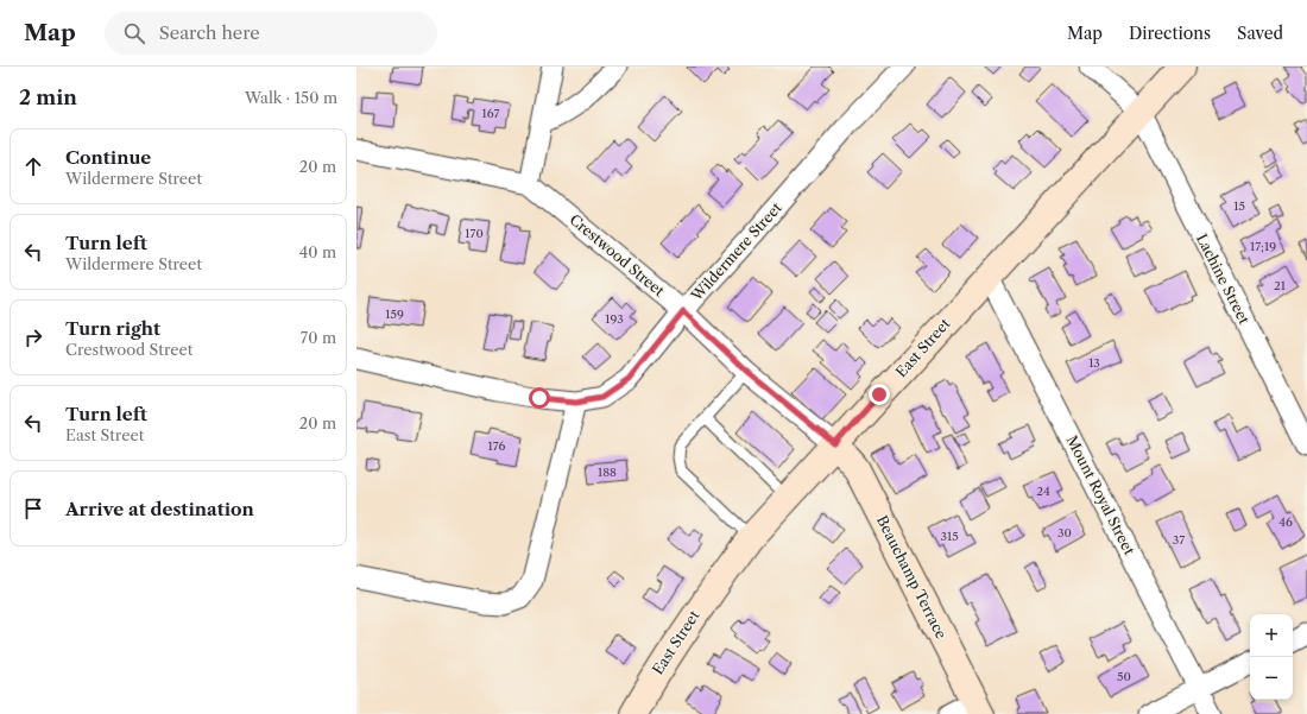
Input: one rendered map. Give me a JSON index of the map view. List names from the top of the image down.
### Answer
{
  "streets": {
    "main road": ["East Street", "Beauchamp Terrace"],
    "street": [
      "Wildermere Street",
      "Crestwood Street",
      "Lachine Street",
      "Mount Royal Street"
    ]
  },
  "crossings": [
    ["Wildermere Street", "Crestwood Street"],
    ["Crestwood Street", "East Street"],
    ["Crestwood Street", "Beauchamp Terrace"],
    ["Lachine Street", "East Street"],
    ["East Street", "Mount Royal Street"],
    ["East Street", "Beauchamp Terrace"]
  ],
  "house_numbers": [
    "167",
    "15",
    "170",
    "17;19",
    "21",
    "159",
    "193",
    "13",
    "176",
    "188",
    "24",
    "46",
    "30",
    "315",
    "37",
    "50"
  ],
  "page": {
    "header": "Map",
    "search": "Search here",
    "nav": ["Map", "Directions", "Saved"],
    "heading": ["2 min", "Walk · 150 m"],
    "list": [
      ["Continue", "Wildermere Street", "20 m"],
      ["Turn left", "Wildermere Street", "40 m"],
      ["Turn right", "Crestwood Street", "70 m"],
      ["Turn left", "East Street", "20 m"],
      "Arrive at destination"
    ],
    "map_buttons": ["+", "−"]
  }
}
